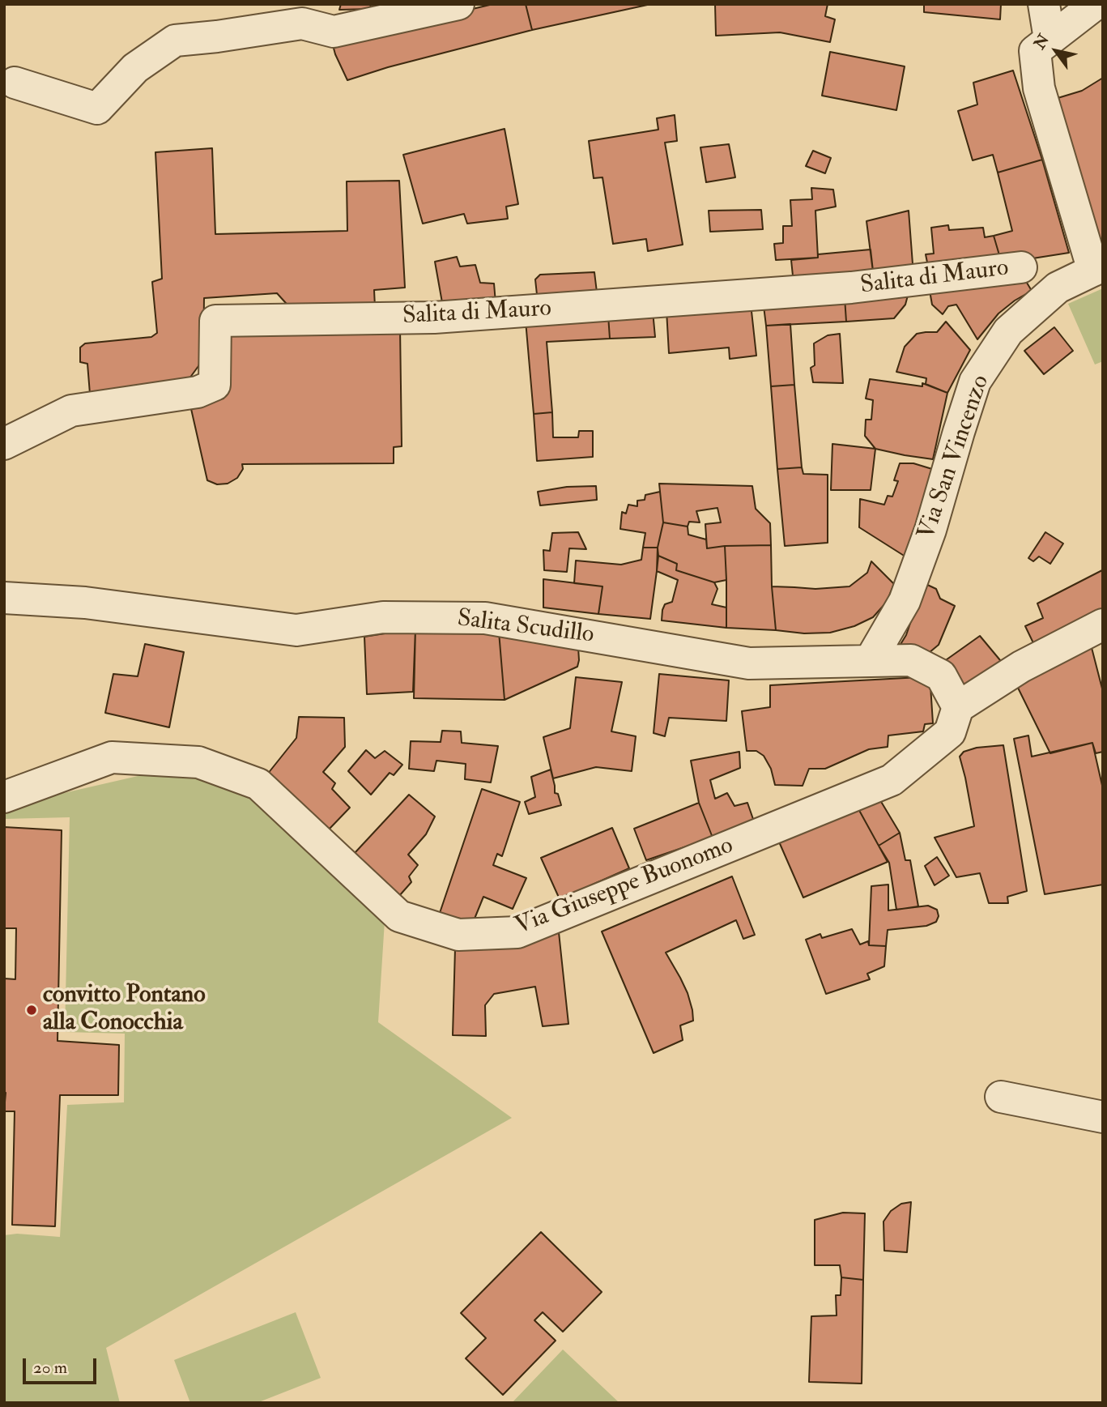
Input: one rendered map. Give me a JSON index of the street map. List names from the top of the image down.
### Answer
{
  "streets": {
    "street": [
      "Salita di Mauro",
      "Via San Vincenzo",
      "Salita Scudillo",
      "Via Giuseppe Buonomo"
    ]
  },
  "crossings": [
    ["Via San Vincenzo", "Salita Scudillo"],
    ["Salita Scudillo", "Via Giuseppe Buonomo"]
  ],
  "places": ["convitto Pontano alla Conocchia"],
  "scale_bar": "20 m",
  "north": "top left"
}
